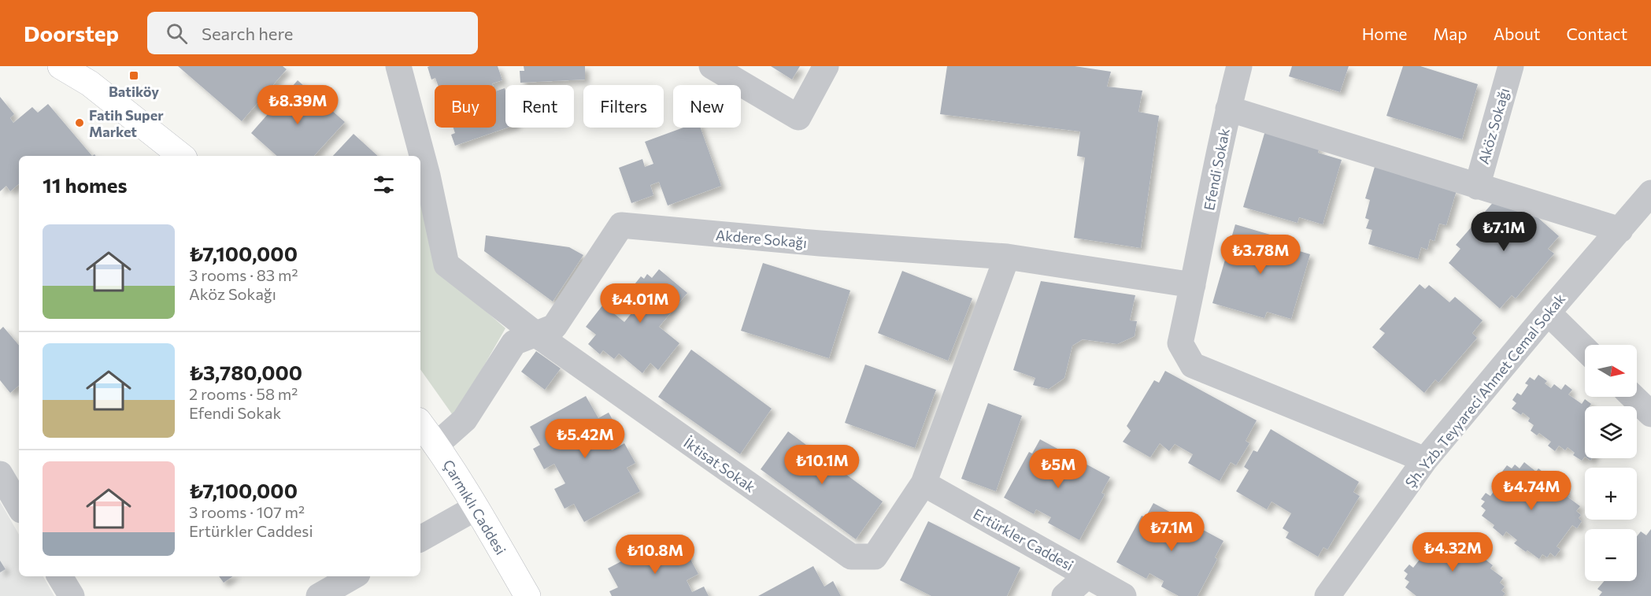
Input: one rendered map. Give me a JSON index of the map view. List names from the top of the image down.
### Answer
{
  "streets": {
    "main road": ["Çarmıklı Caddesi"],
    "street": [
      "Aköz Sokağı",
      "Efendi Sokak",
      "Akdere Sokağı",
      "Şh. Yzb. Teyyareci Ahmet Cemal Sokak",
      "İktisat Sokak",
      "Ertürkler Caddesi"
    ]
  },
  "crossings": [
    ["Efendi Sokak", "Akdere Sokağı"],
    ["Efendi Sokak", "Şh. Yzb. Teyyareci Ahmet Cemal Sokak"],
    ["Akdere Sokağı", "İktisat Sokak"],
    ["Akdere Sokağı", "Çarmıklı Caddesi"],
    ["İktisat Sokak", "Ertürkler Caddesi"]
  ],
  "places": {
    "transit": ["Batiköy"],
    "other": ["Fatih Super Market"]
  },
  "north": "right",
  "page": {
    "header": "Doorstep",
    "search": "Search here",
    "nav": [
      "Home",
      "Map",
      "About",
      "Contact"
    ],
    "price": [
      "₺8.39M",
      "₺7.1M",
      "₺3.78M",
      "₺4.01M",
      "₺5.42M",
      "₺10.1M",
      "₺5M",
      "₺4.74M",
      "₺7.1M",
      "₺4.32M",
      "₺10.8M"
    ],
    "chip": [
      "Buy",
      "Rent",
      "Filters",
      "New"
    ],
    "heading": "11 homes",
    "list": [
      {
        "name": "₺7,100,000",
        "note": "3 rooms · 83 m² · Aköz Sokağı"
      },
      {
        "name": "₺3,780,000",
        "note": "2 rooms · 58 m² · Efendi Sokak"
      },
      {
        "name": "₺7,100,000",
        "note": "3 rooms · 107 m² · Ertürkler Caddesi"
      }
    ],
    "map_buttons": ["+", "−"]
  }
}
